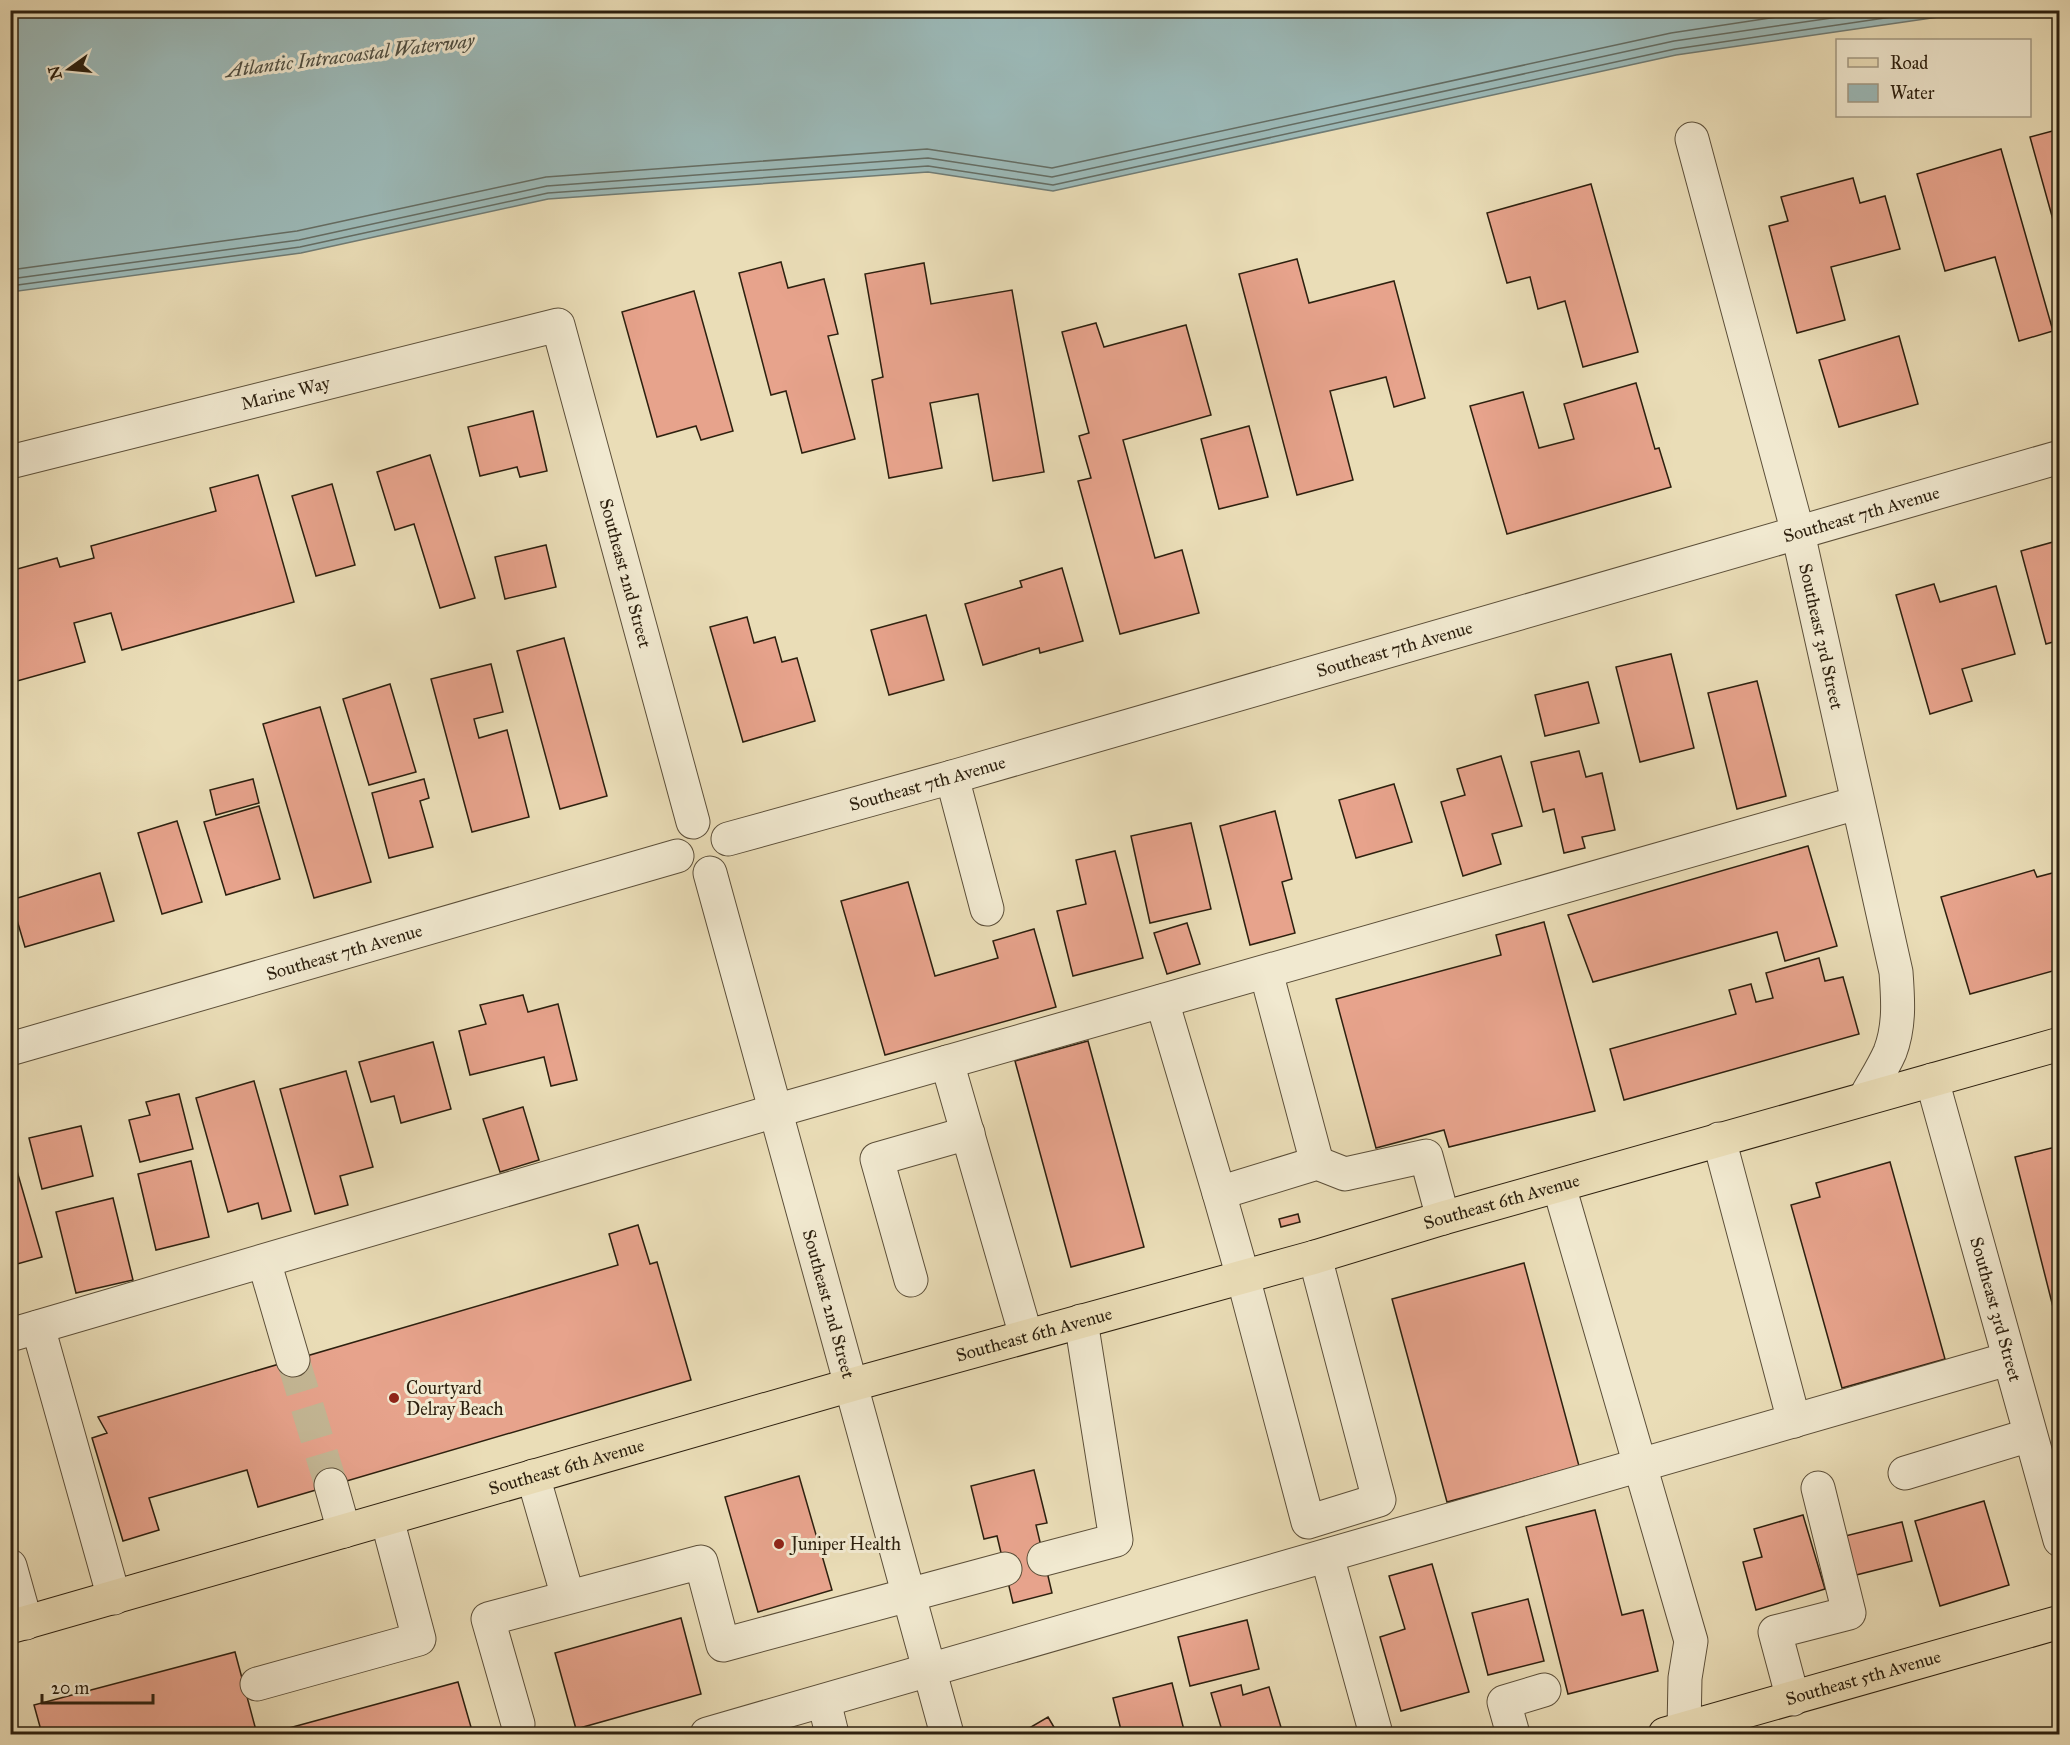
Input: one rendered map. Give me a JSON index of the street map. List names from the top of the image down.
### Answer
{
  "streets": {
    "main road": ["Southeast 6th Avenue", "Southeast 5th Avenue"],
    "street": [
      "Marine Way",
      "Southeast 7th Avenue",
      "Southeast 2nd Street",
      "Southeast 3rd Street"
    ]
  },
  "crossings": [
    ["Marine Way", "Southeast 2nd Street"],
    ["Southeast 7th Avenue", "Southeast 2nd Street"],
    ["Southeast 7th Avenue", "Southeast 3rd Street"],
    ["Southeast 2nd Street", "Southeast 6th Avenue"],
    ["Southeast 3rd Street", "Southeast 6th Avenue"]
  ],
  "water": ["Atlantic Intracoastal Waterway"],
  "places": ["Courtyard Delray Beach", "Juniper Health"],
  "legend": ["Road", "Water"],
  "scale_bar": "20 m",
  "north": "left"
}
